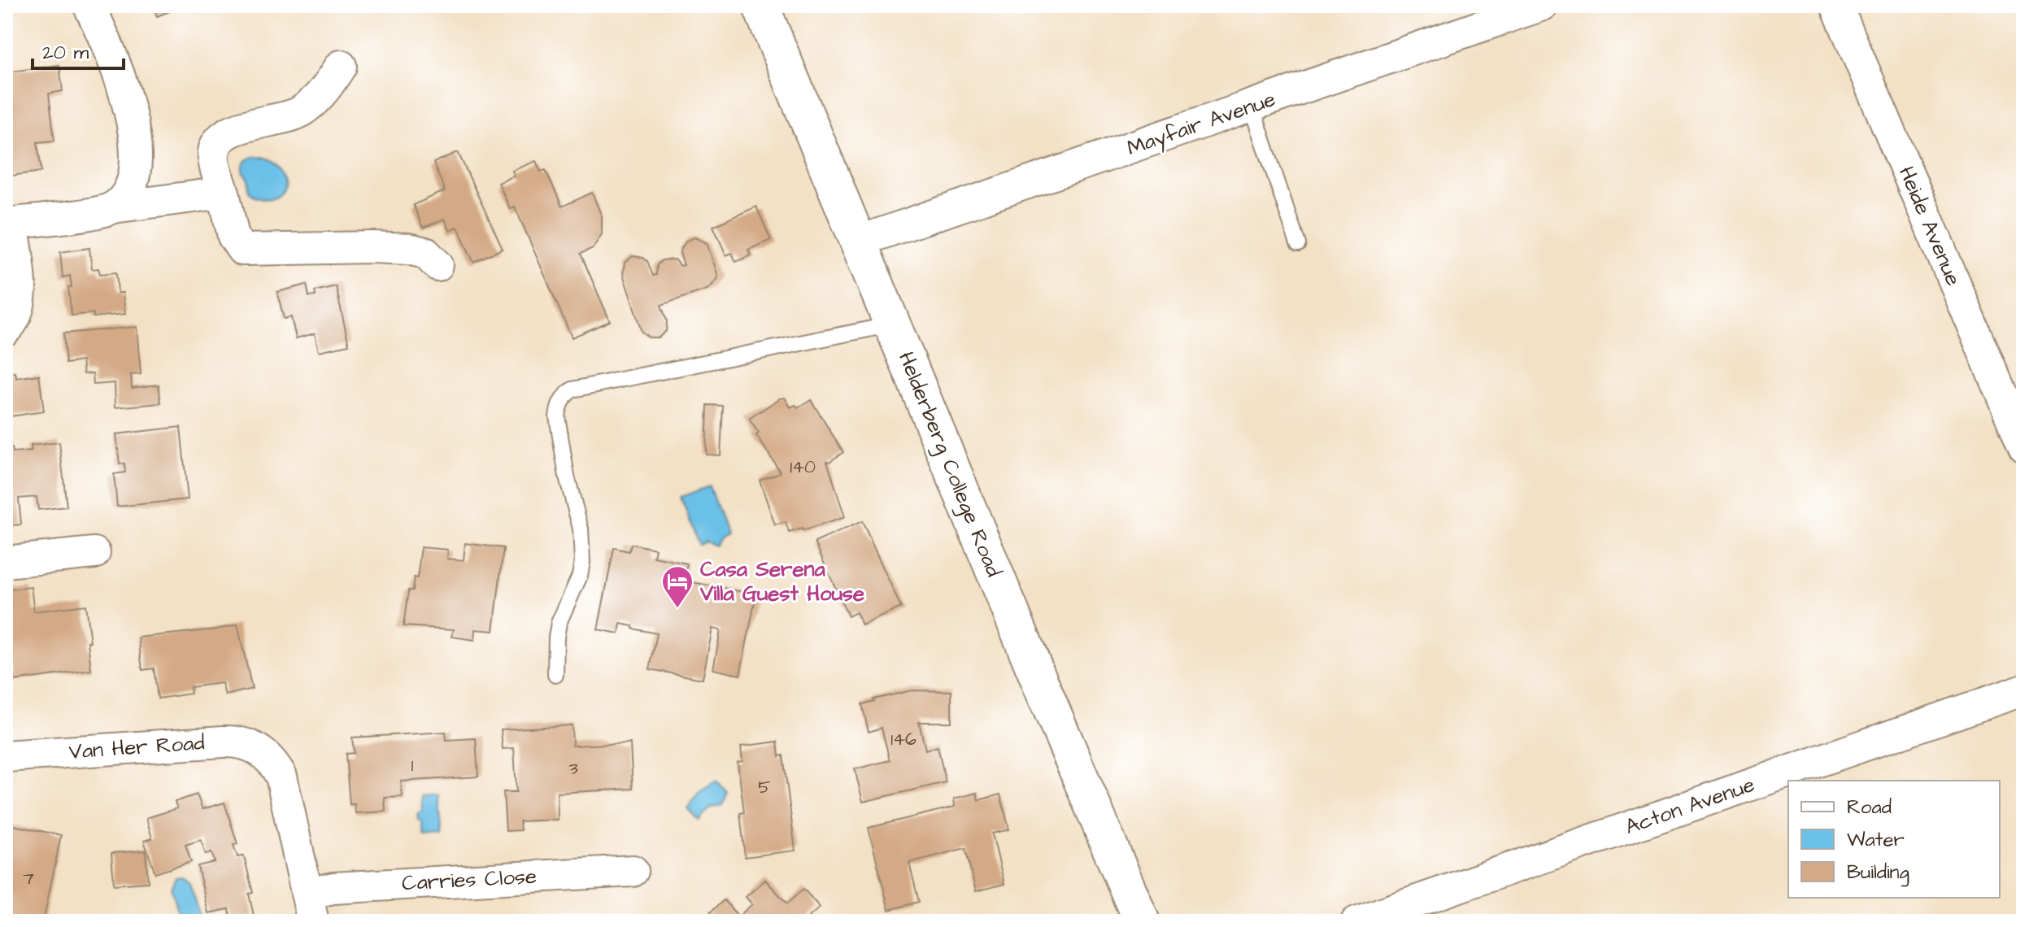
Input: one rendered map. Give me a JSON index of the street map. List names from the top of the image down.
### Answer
{
  "streets": {
    "street": [
      "Mayfair Avenue",
      "Heide Avenue",
      "Helderberg College Road",
      "Van Her Road",
      "Acton Avenue",
      "Carries Close"
    ]
  },
  "crossings": [
    ["Mayfair Avenue", "Helderberg College Road"],
    ["Van Her Road", "Carries Close"]
  ],
  "places": {
    "hotel": ["Casa Serena Villa Guest House"]
  },
  "house_numbers": [
    "140",
    "146",
    "1",
    "3",
    "5",
    "7"
  ],
  "legend": ["Road", "Water", "Building"],
  "scale_bar": "20 m"
}
